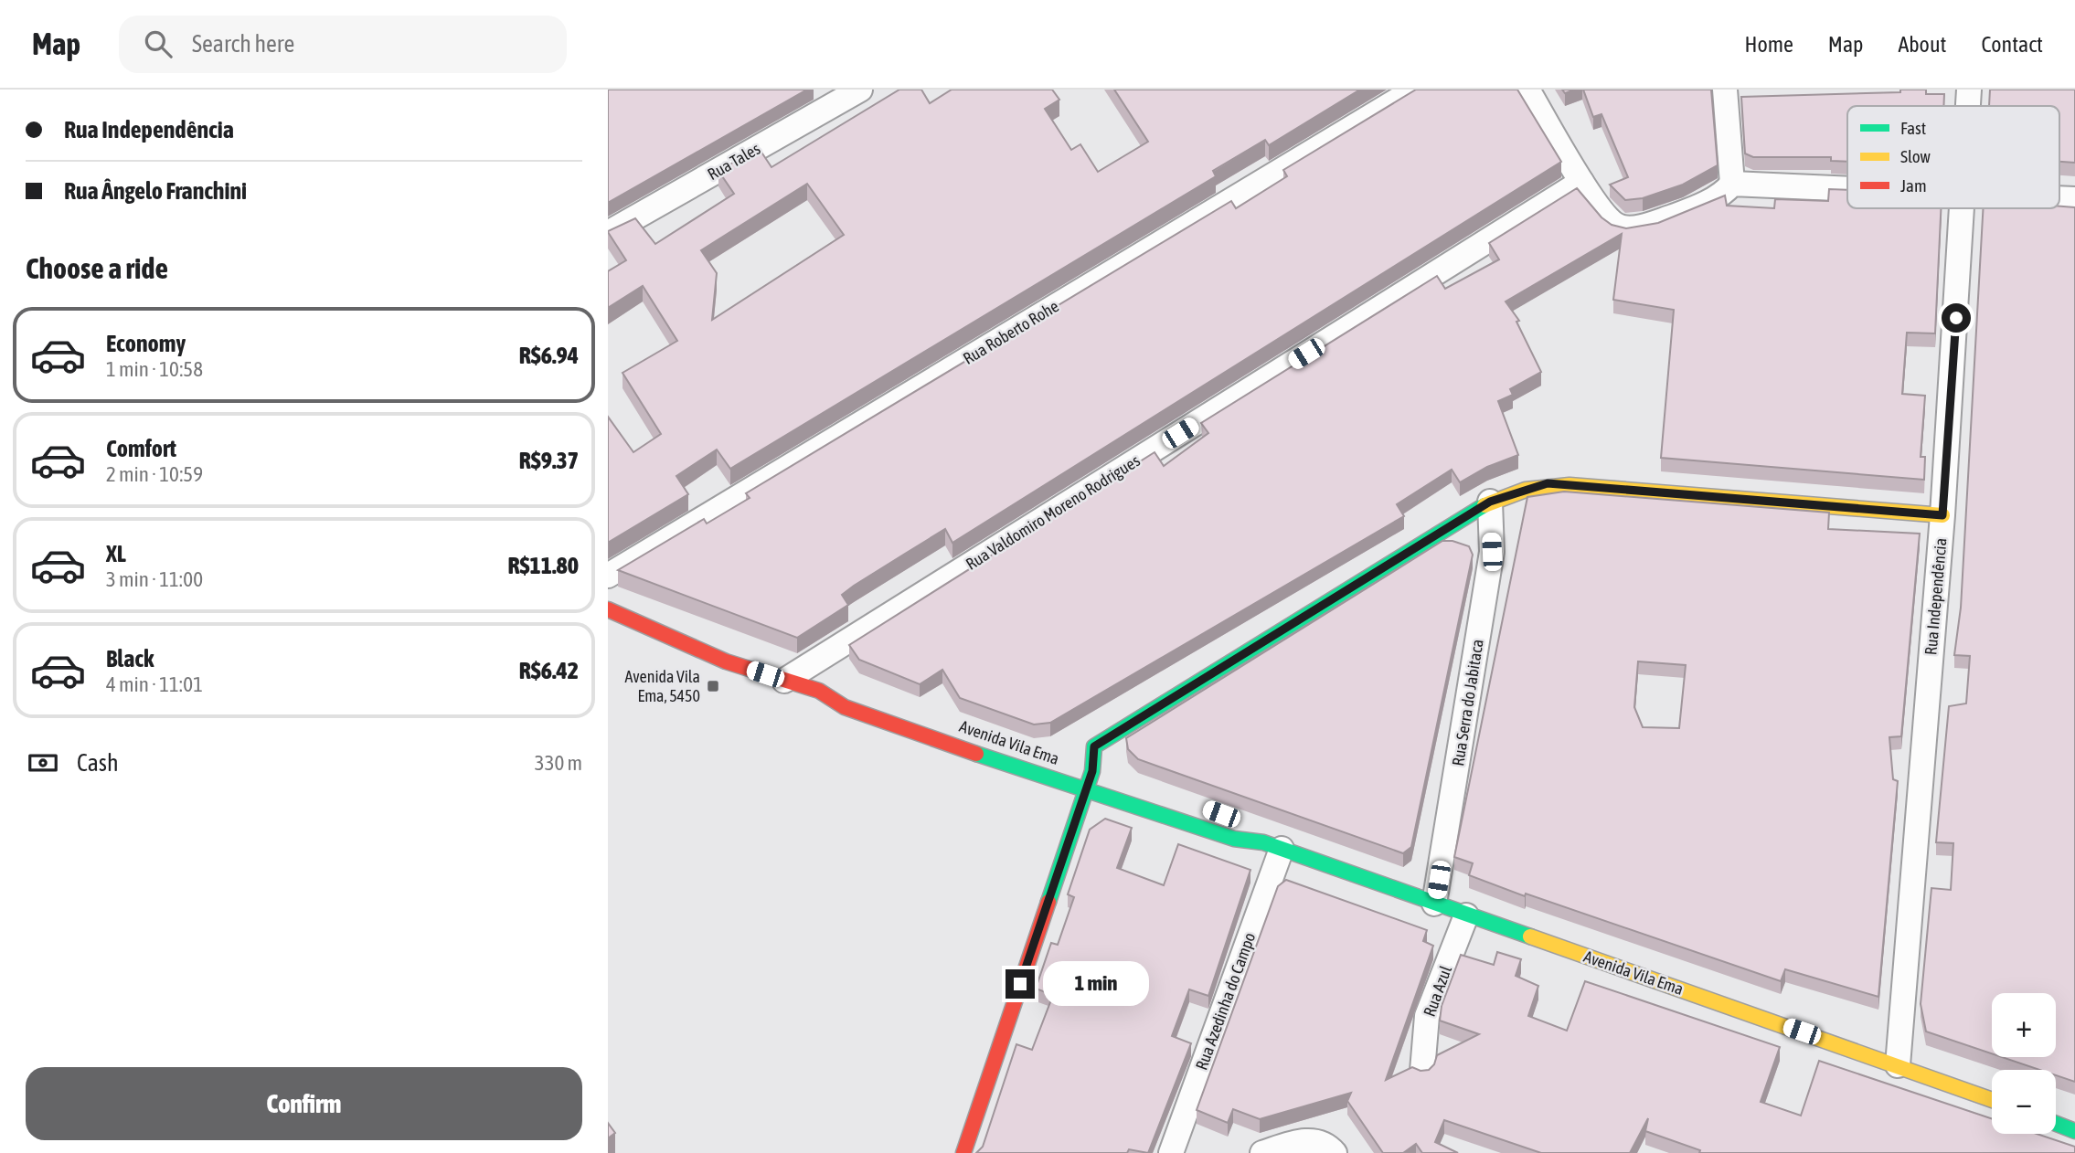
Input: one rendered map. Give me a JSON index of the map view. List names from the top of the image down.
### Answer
{
  "streets": {
    "main road": ["Avenida Vila Ema"],
    "street": [
      "Rua Tales",
      "Rua Roberto Rohe",
      "Rua Valdomiro Moreno Rodrigues",
      "Rua Independência",
      "Rua Serra do Jabitaca",
      "Rua Azul",
      "Rua Azedinha do Campo"
    ]
  },
  "crossings": [
    ["Rua Valdomiro Moreno Rodrigues", "Avenida Vila Ema"],
    ["Rua Independência", "Avenida Vila Ema"],
    ["Rua Serra do Jabitaca", "Avenida Vila Ema"],
    ["Avenida Vila Ema", "Rua Azul"],
    ["Avenida Vila Ema", "Rua Azedinha do Campo"]
  ],
  "places": {
    "transit": ["Avenida Vila Ema, 5450"]
  },
  "legend": ["Fast", "Slow", "Jam"],
  "page": {
    "header": "Map",
    "search": "Search here",
    "nav": [
      "Home",
      "Map",
      "About",
      "Contact"
    ],
    "banner": ["Rua Independência", "Rua Ângelo Franchini"],
    "heading": "Choose a ride",
    "list": [
      {
        "name": "Economy",
        "note": "1 min · 10:58",
        "value": "R$6.94"
      },
      {
        "name": "Comfort",
        "note": "2 min · 10:59",
        "value": "R$9.37"
      },
      {
        "name": "XL",
        "note": "3 min · 11:00",
        "value": "R$11.80"
      },
      {
        "name": "Black",
        "note": "4 min · 11:01",
        "value": "R$6.42"
      }
    ],
    "pay": ["Cash", "330 m"],
    "bubble": "1 min",
    "map_buttons": ["+", "−"],
    "buttons": "Confirm"
  }
}
